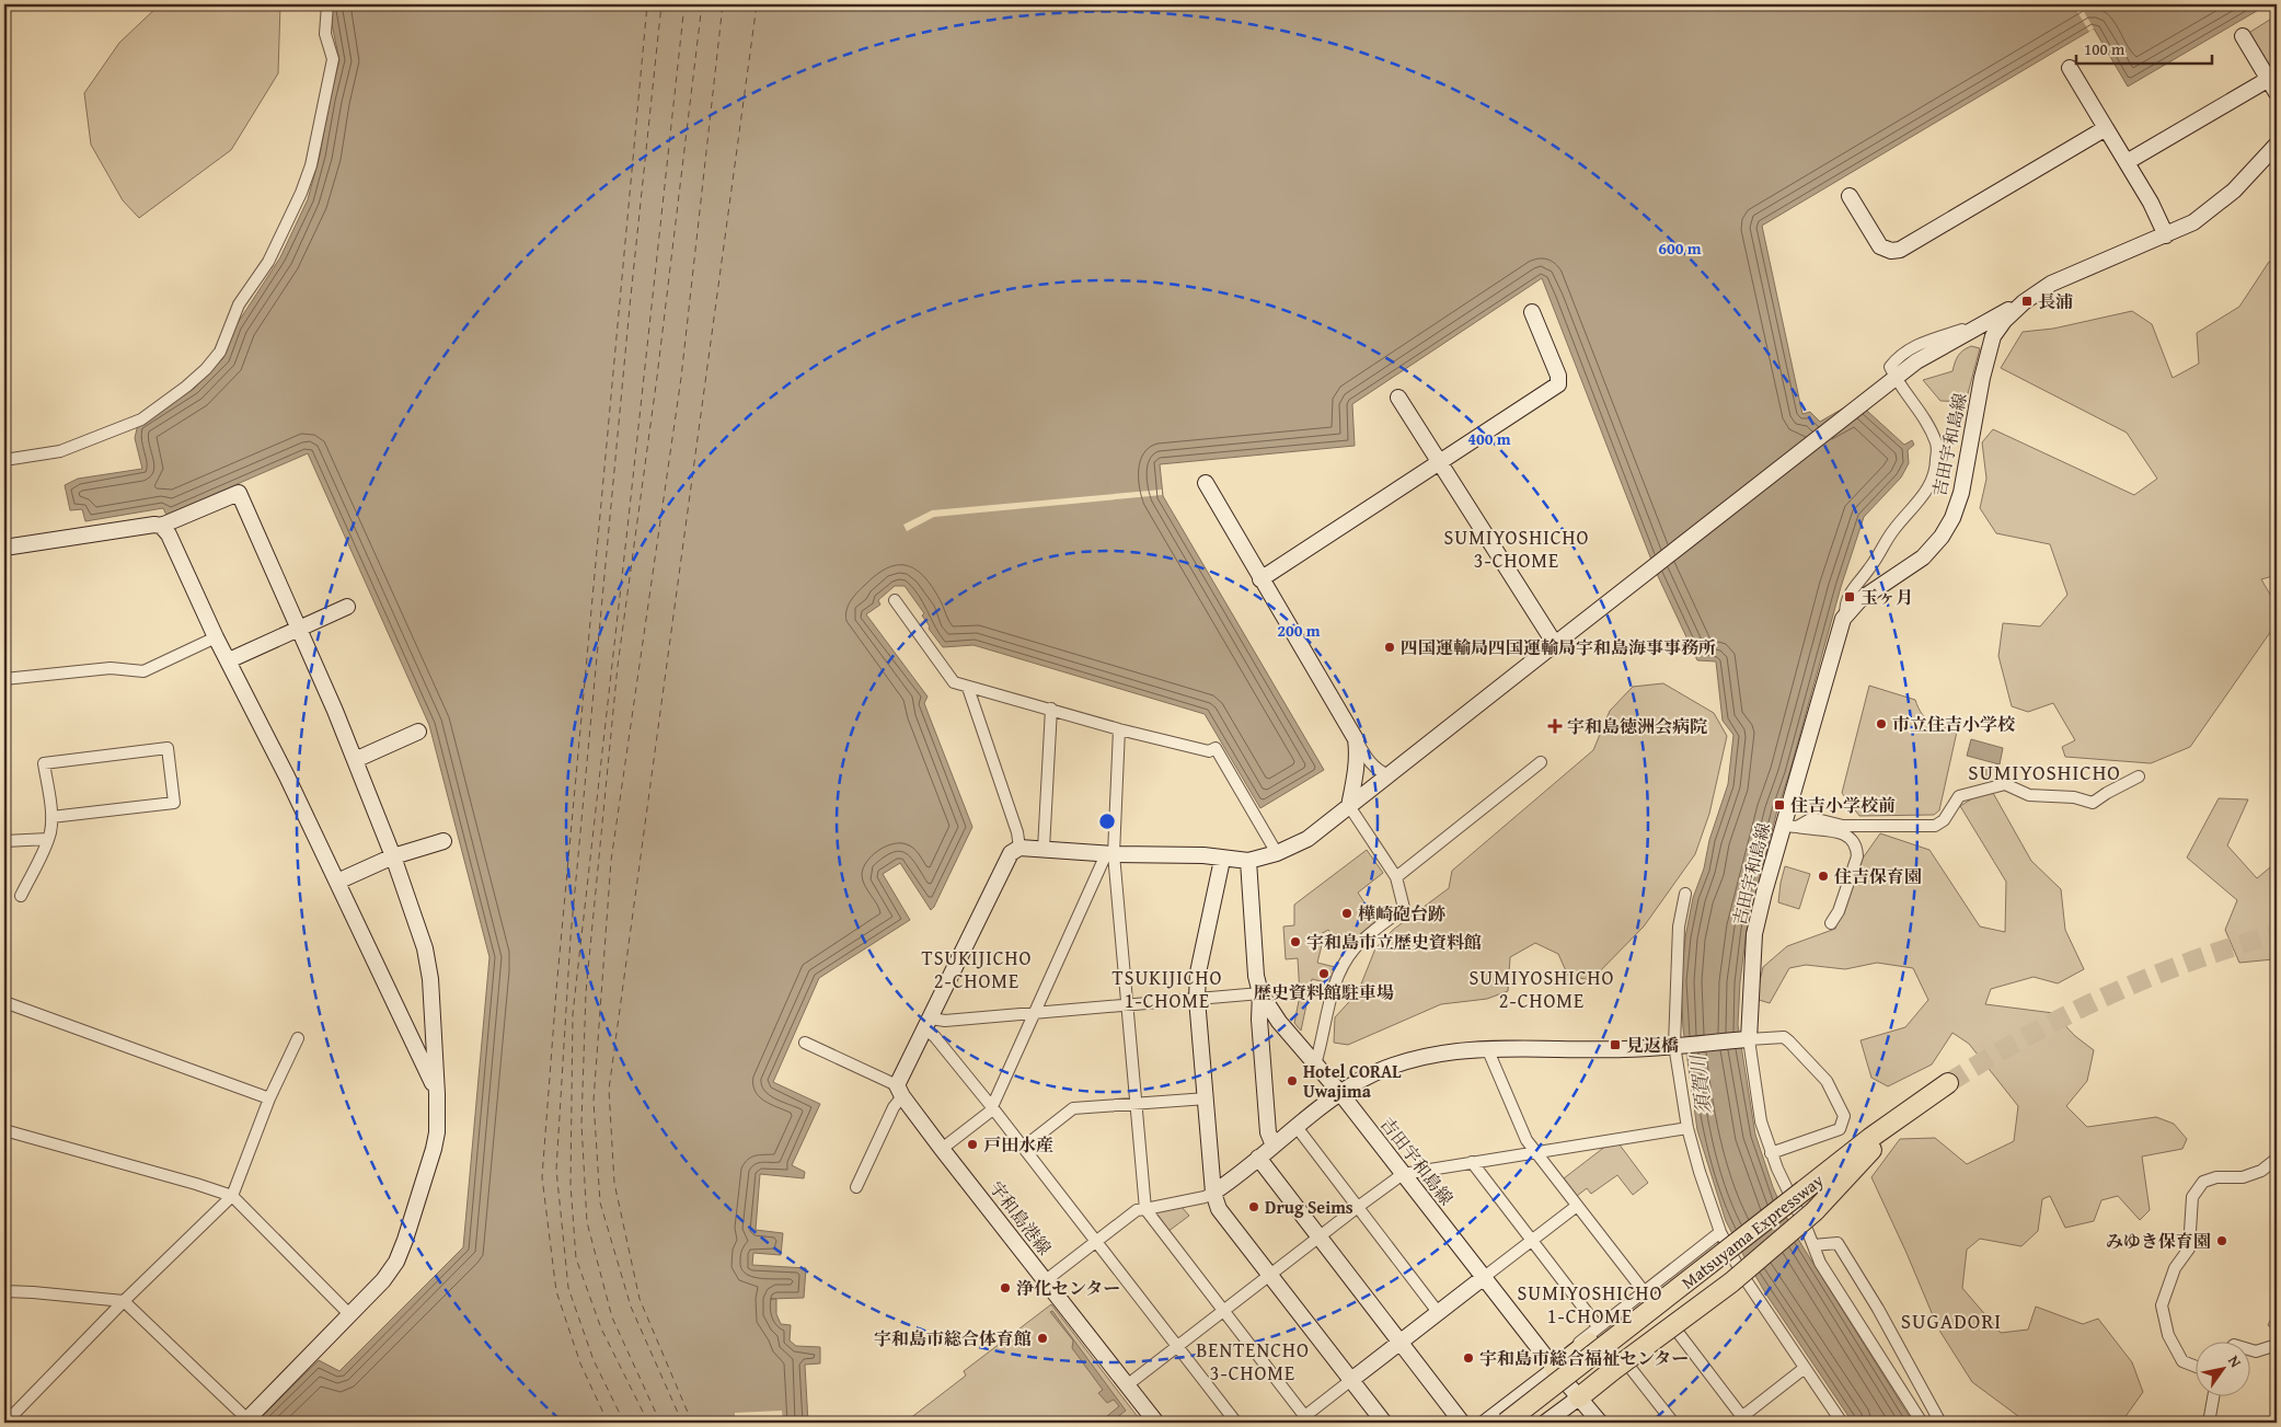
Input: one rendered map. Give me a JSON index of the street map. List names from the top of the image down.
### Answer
{
  "streets": {
    "highway": ["Matsuyama Expressway"],
    "street": ["吉田宇和島線", "宇和島港線"]
  },
  "districts": [
    "SUMIYOSHICHO 3-CHOME",
    "SUMIYOSHICHO",
    "TSUKIJICHO 2-CHOME",
    "TSUKIJICHO 1-CHOME",
    "SUMIYOSHICHO 2-CHOME",
    "SUMIYOSHICHO 1-CHOME",
    "SUGADORI",
    "BENTENCHO 3-CHOME"
  ],
  "water": ["須賀川"],
  "places": {
    "transit": [
      "長浦",
      "玉ヶ月",
      "住吉小学校前",
      "見返橋"
    ],
    "other": [
      "四国運輸局四国運輸局宇和島海事事務所",
      "市立住吉小学校",
      "住吉保育園",
      "樺崎砲台跡",
      "宇和島市立歴史資料館",
      "歴史資料館駐車場",
      "Hotel CORAL Uwajima",
      "戸田水産",
      "Drug Seims",
      "みゆき保育園",
      "浄化センター",
      "宇和島市総合体育館",
      "宇和島市総合福祉センター"
    ],
    "health": ["宇和島徳洲会病院"]
  },
  "scale_bar": "100 m",
  "north": "top right",
  "rings": ["600 m", "400 m", "200 m"]
}
